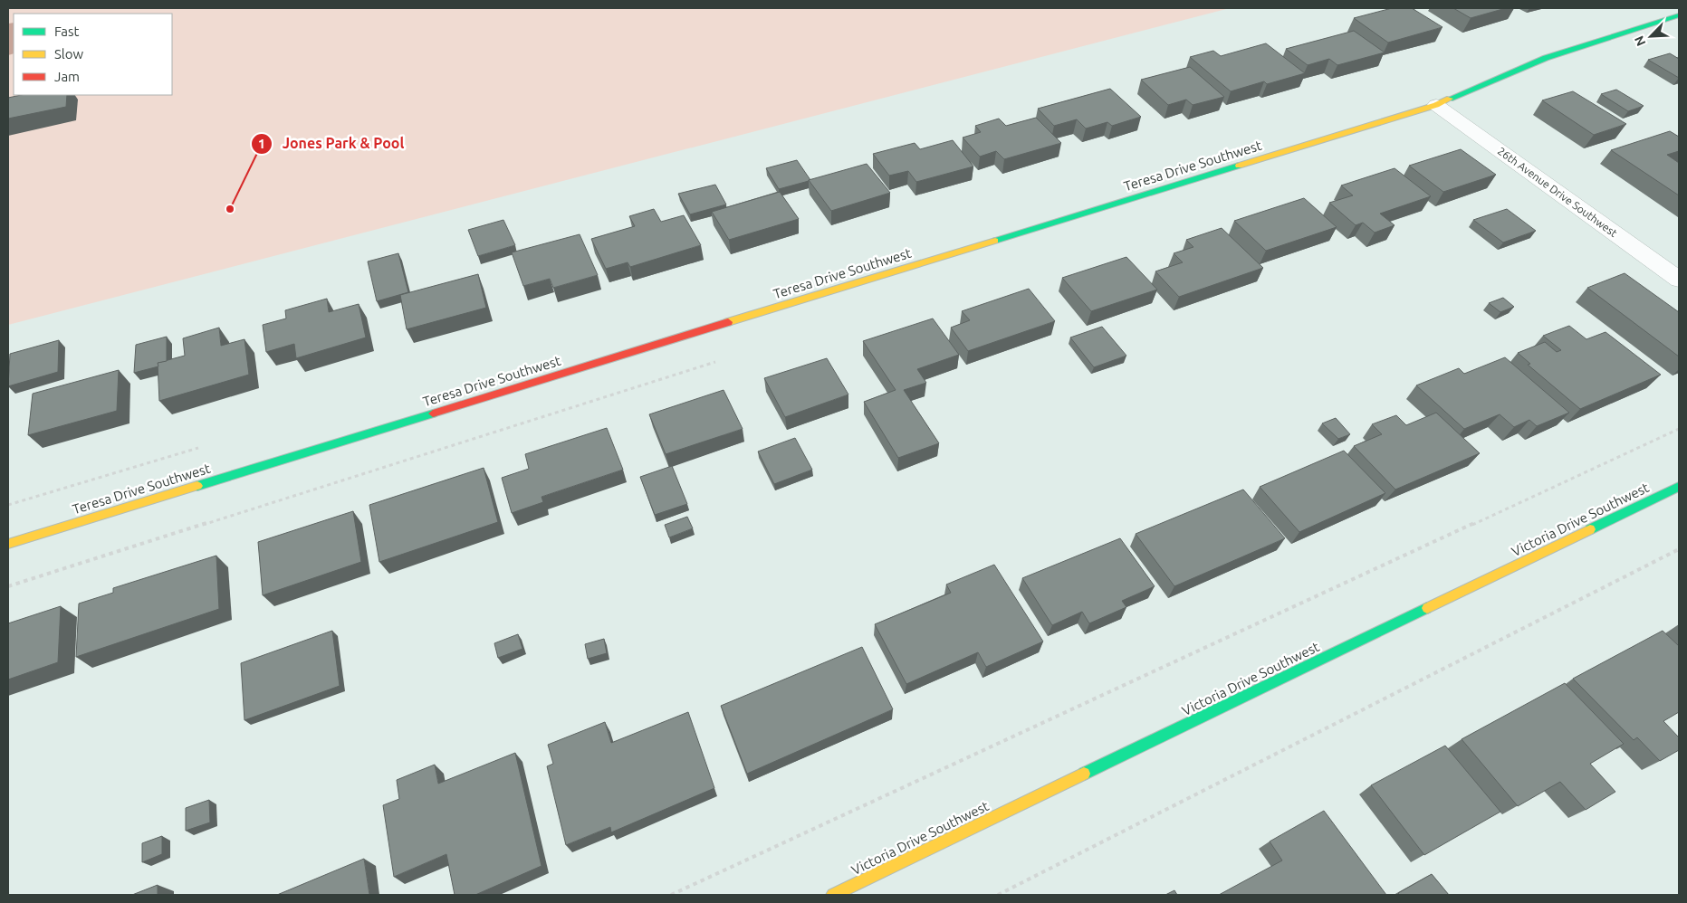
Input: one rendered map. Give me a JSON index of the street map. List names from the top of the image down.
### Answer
{
  "streets": {
    "street": ["Teresa Drive Southwest", "26th Avenue Drive Southwest", "Victoria Drive Southwest"]
  },
  "crossings": [
    ["Teresa Drive Southwest", "26th Avenue Drive Southwest"]
  ],
  "places": ["Jones Park & Pool"],
  "legend": ["Fast", "Slow", "Jam"],
  "north": "bottom left"
}
